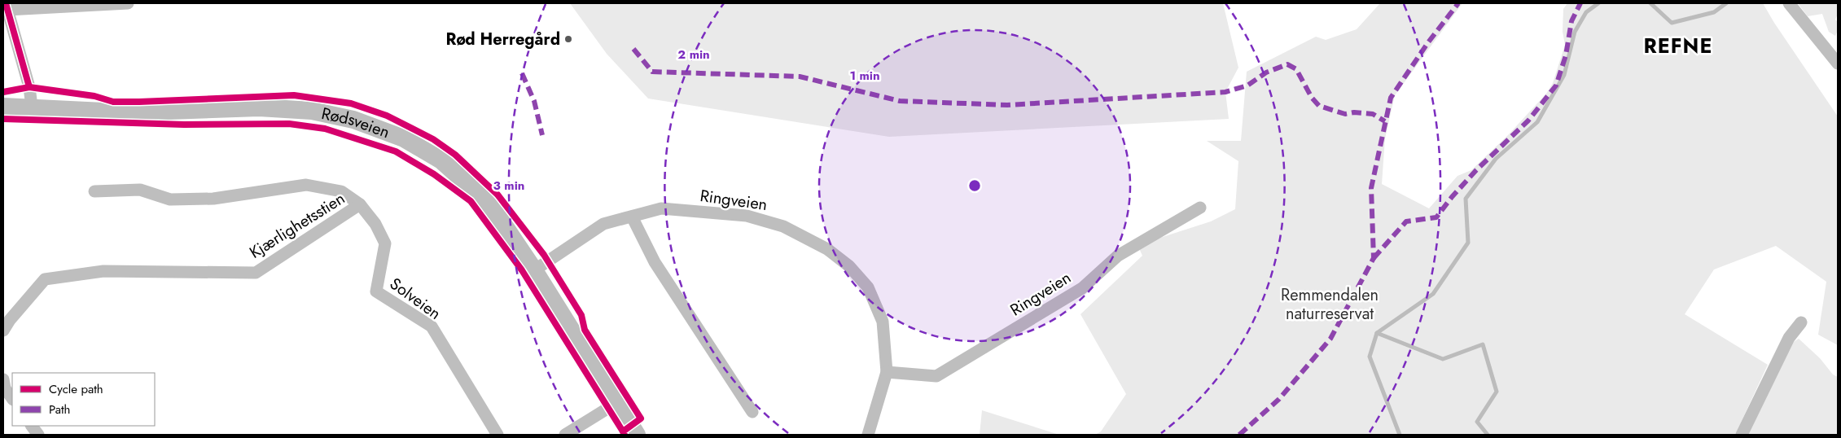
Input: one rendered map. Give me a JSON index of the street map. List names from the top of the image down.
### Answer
{
  "streets": {
    "highway": ["Rødsveien"],
    "street": ["Ringveien", "Kjærlighetsstien", "Solveien"]
  },
  "crossings": [
    ["Rødsveien", "Ringveien"],
    ["Kjærlighetsstien", "Solveien"]
  ],
  "districts": ["REFNE"],
  "parks": ["Remmendalen naturreservat"],
  "places": ["Rød Herregård"],
  "legend": ["Cycle path", "Path"],
  "rings": ["2 min", "1 min", "3 min"]
}
